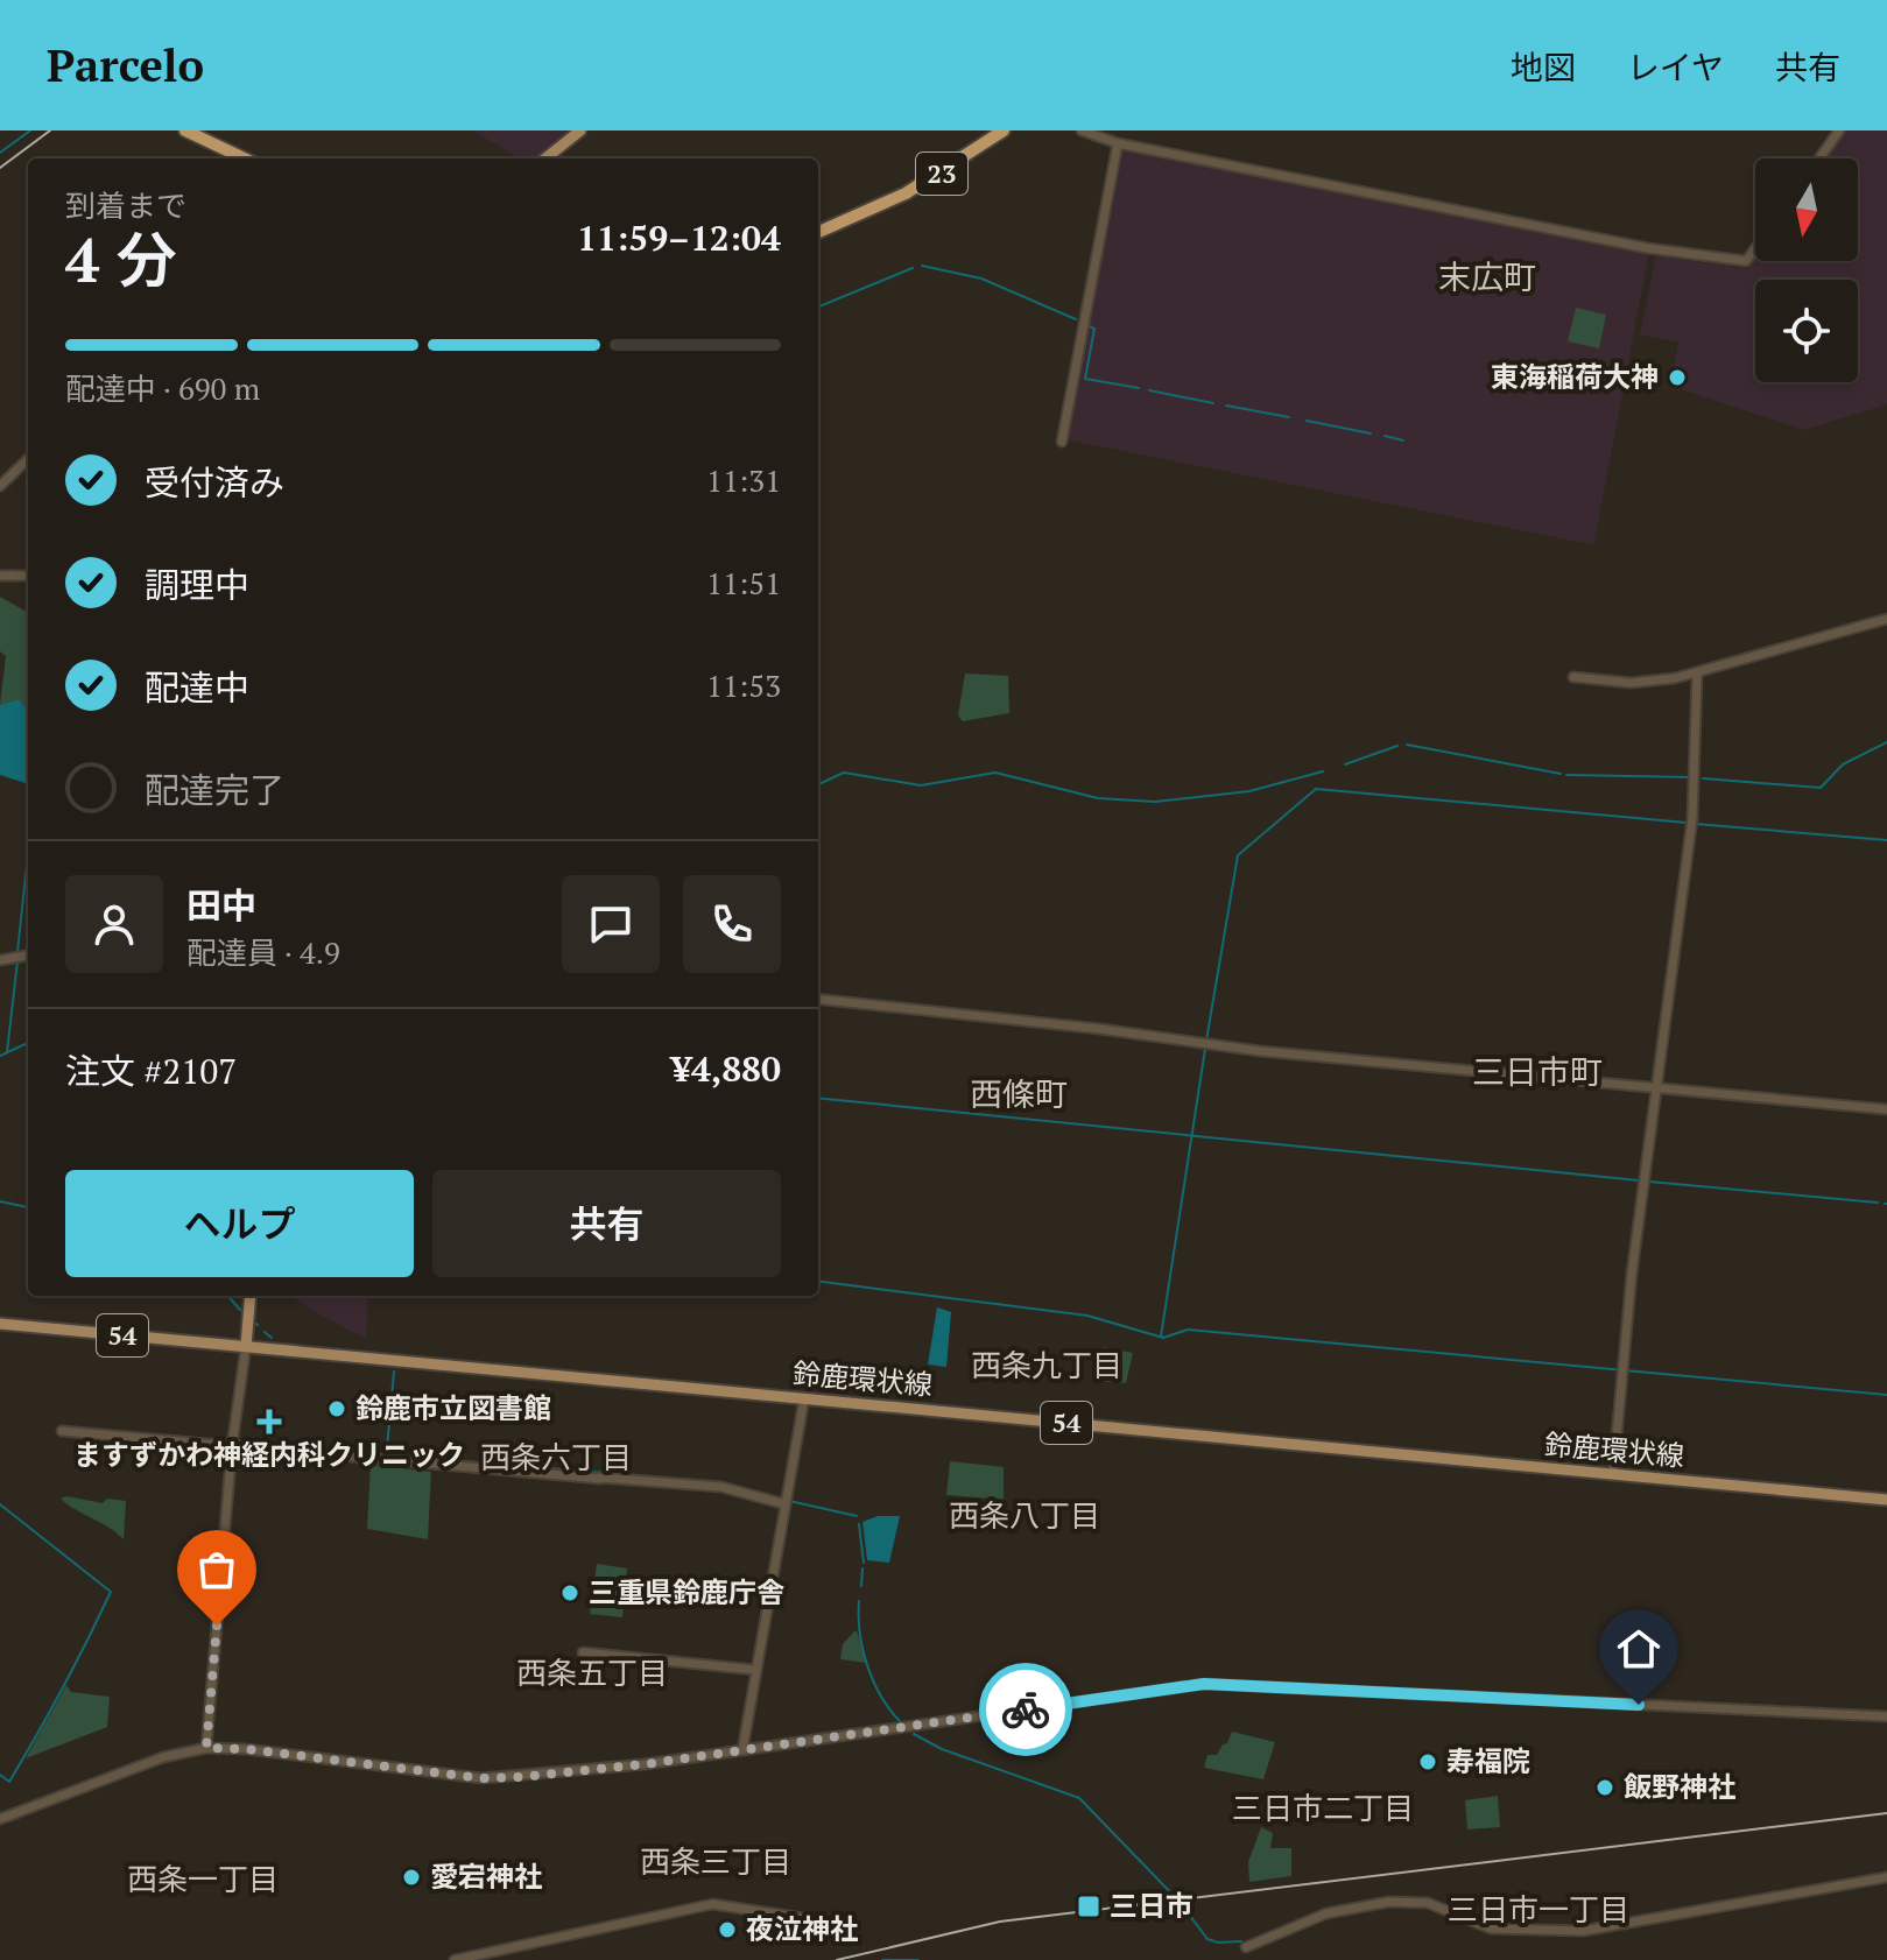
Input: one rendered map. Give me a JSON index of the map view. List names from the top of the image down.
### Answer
{
  "streets": {
    "highway": ["23"],
    "main road": ["54", "鈴鹿環状線"]
  },
  "districts": [
    "末広町",
    "三日市町",
    "西條町",
    "西条九丁目",
    "西条六丁目",
    "西条八丁目",
    "西条五丁目",
    "三日市二丁目",
    "西条三丁目",
    "西条一丁目",
    "三日市一丁目"
  ],
  "places": {
    "other": [
      "東海稲荷大神",
      "鈴鹿市立図書館",
      "三重県鈴鹿庁舎",
      "寿福院",
      "飯野神社",
      "愛宕神社",
      "夜泣神社"
    ],
    "health": ["ますずかわ神経内科クリニック"],
    "transit": ["三日市"]
  },
  "north": "bottom",
  "page": {
    "header": "Parcelo",
    "nav": ["地図", "レイヤ", "共有"],
    "heading": ["4 分", "到着まで", "11:59–12:04"],
    "panel": [
      "田中",
      "配達員 · 4.9",
      "注文 #2107",
      "¥4,880"
    ],
    "bar": "配達中 · 690 m",
    "list": [
      ["受付済み", "11:31"],
      ["調理中", "11:51"],
      ["配達中", "11:53"],
      "配達完了"
    ],
    "buttons": ["ヘルプ", "共有"]
  }
}
